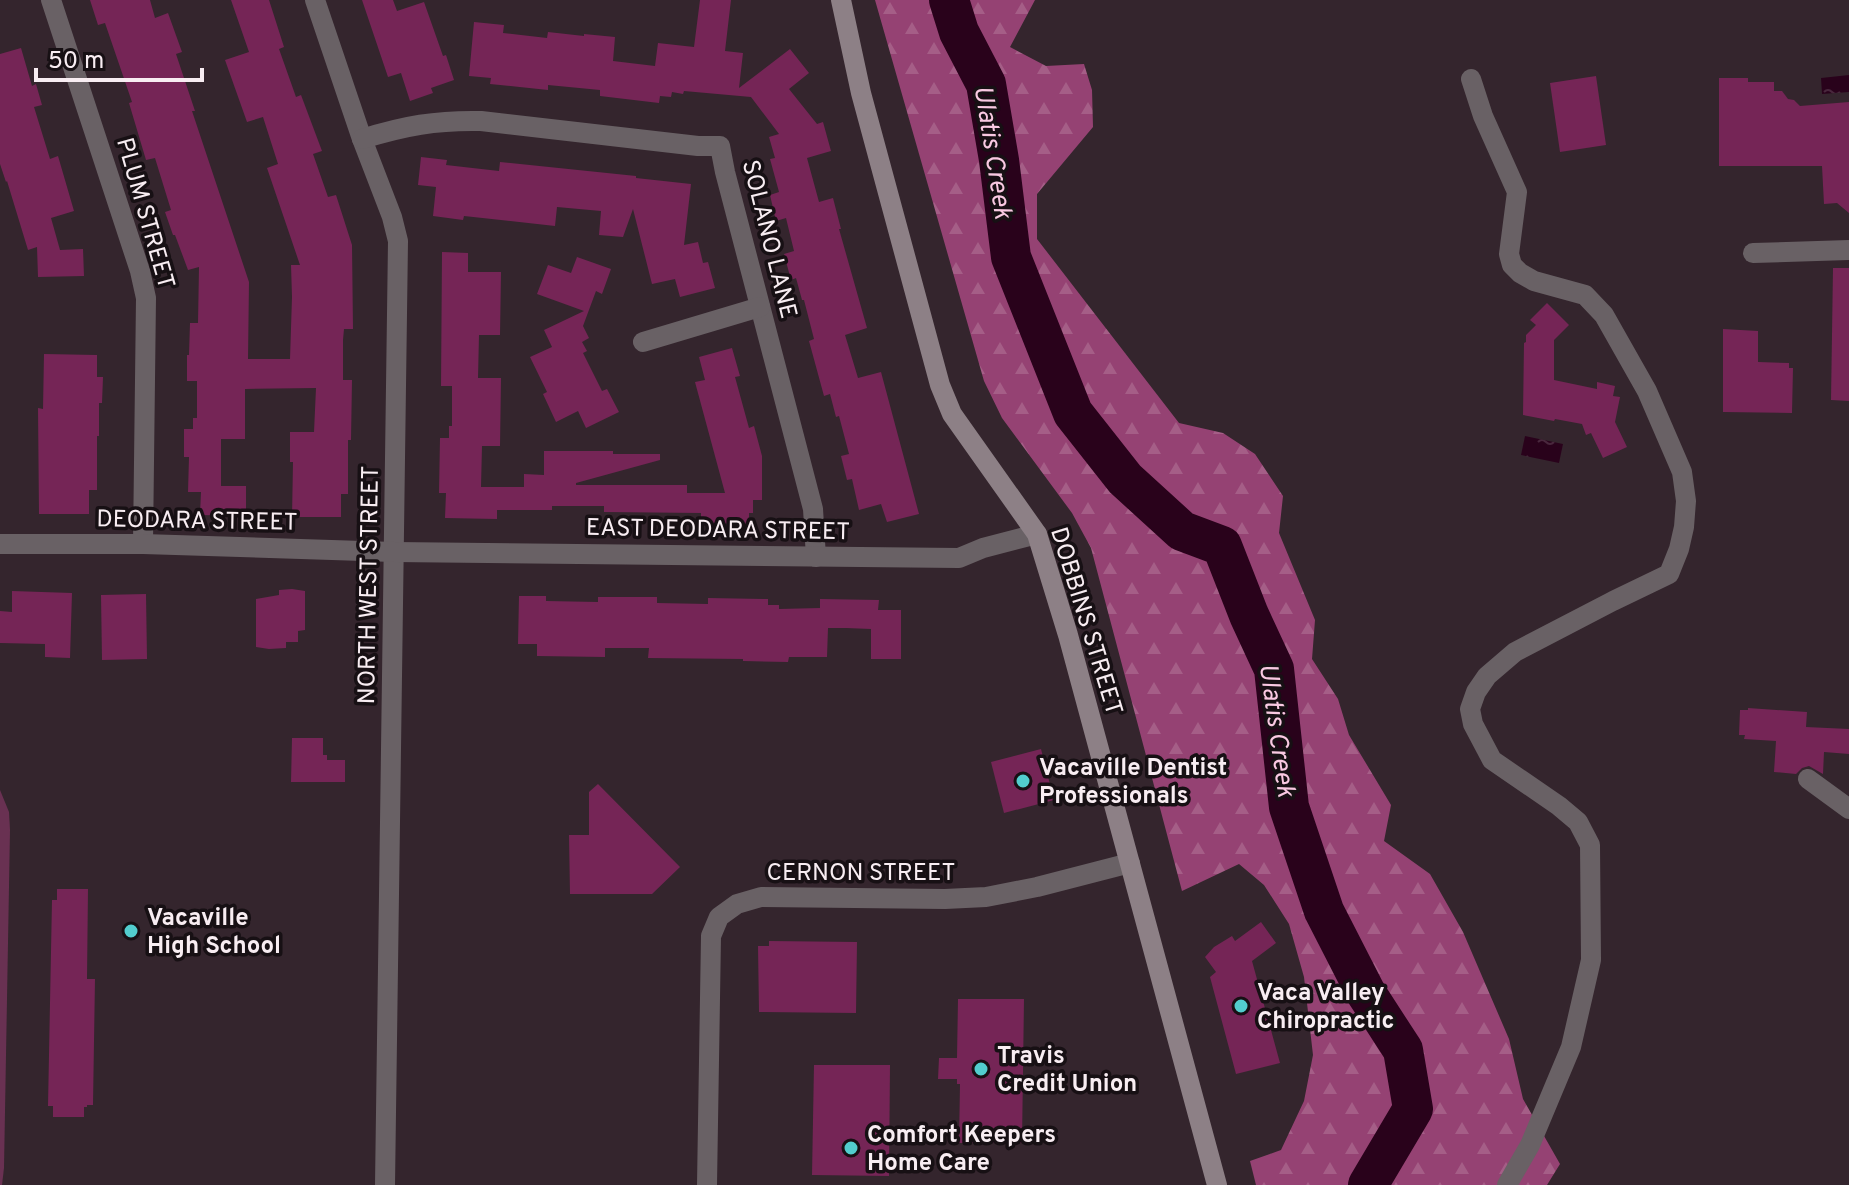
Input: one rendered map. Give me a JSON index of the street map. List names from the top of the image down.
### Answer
{
  "streets": {
    "main road": ["DOBBINS STREET"],
    "street": [
      "PLUM STREET",
      "SOLANO LANE",
      "DEODARA STREET",
      "EAST DEODARA STREET",
      "NORTH WEST STREET",
      "CERNON STREET"
    ]
  },
  "crossings": [
    ["PLUM STREET", "DEODARA STREET"],
    ["SOLANO LANE", "EAST DEODARA STREET"],
    ["SOLANO LANE", "NORTH WEST STREET"],
    ["DEODARA STREET", "EAST DEODARA STREET"],
    ["DEODARA STREET", "NORTH WEST STREET"],
    ["EAST DEODARA STREET", "NORTH WEST STREET"],
    ["EAST DEODARA STREET", "DOBBINS STREET"],
    ["DOBBINS STREET", "CERNON STREET"]
  ],
  "water": ["Ulatis Creek"],
  "places": [
    "Vacaville Dentist Professionals",
    "Vacaville High School",
    "Vaca Valley Chiropractic",
    "Travis Credit Union",
    "Comfort Keepers Home Care"
  ],
  "scale_bar": "50 m"
}
